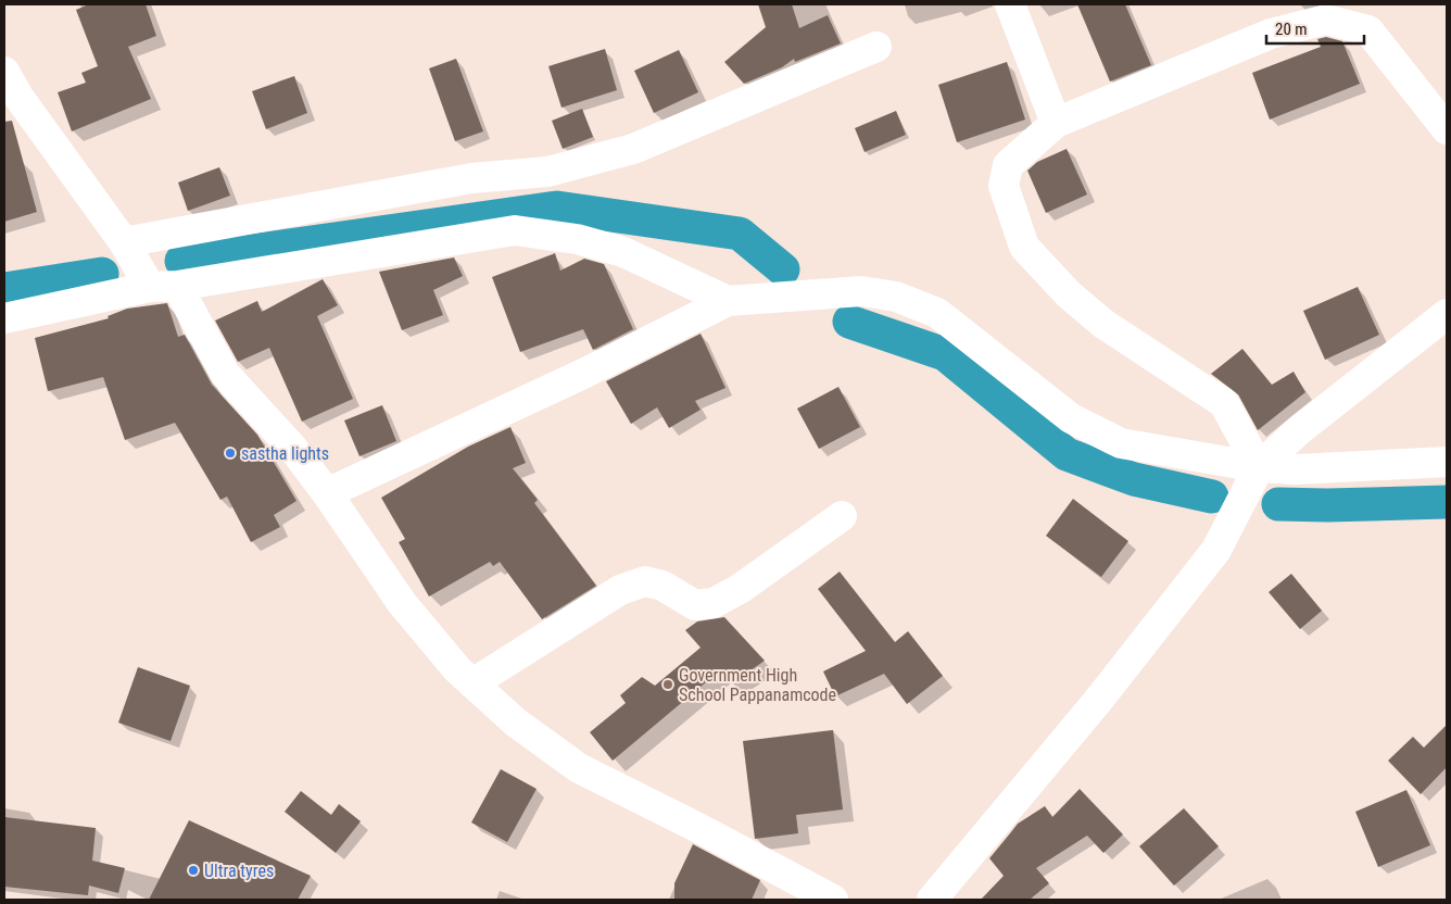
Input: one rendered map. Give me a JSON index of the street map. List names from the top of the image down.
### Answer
{
  "places": ["sastha lights", "Government High School Pappanamcode", "Ultra tyres"],
  "scale_bar": "20 m"
}
